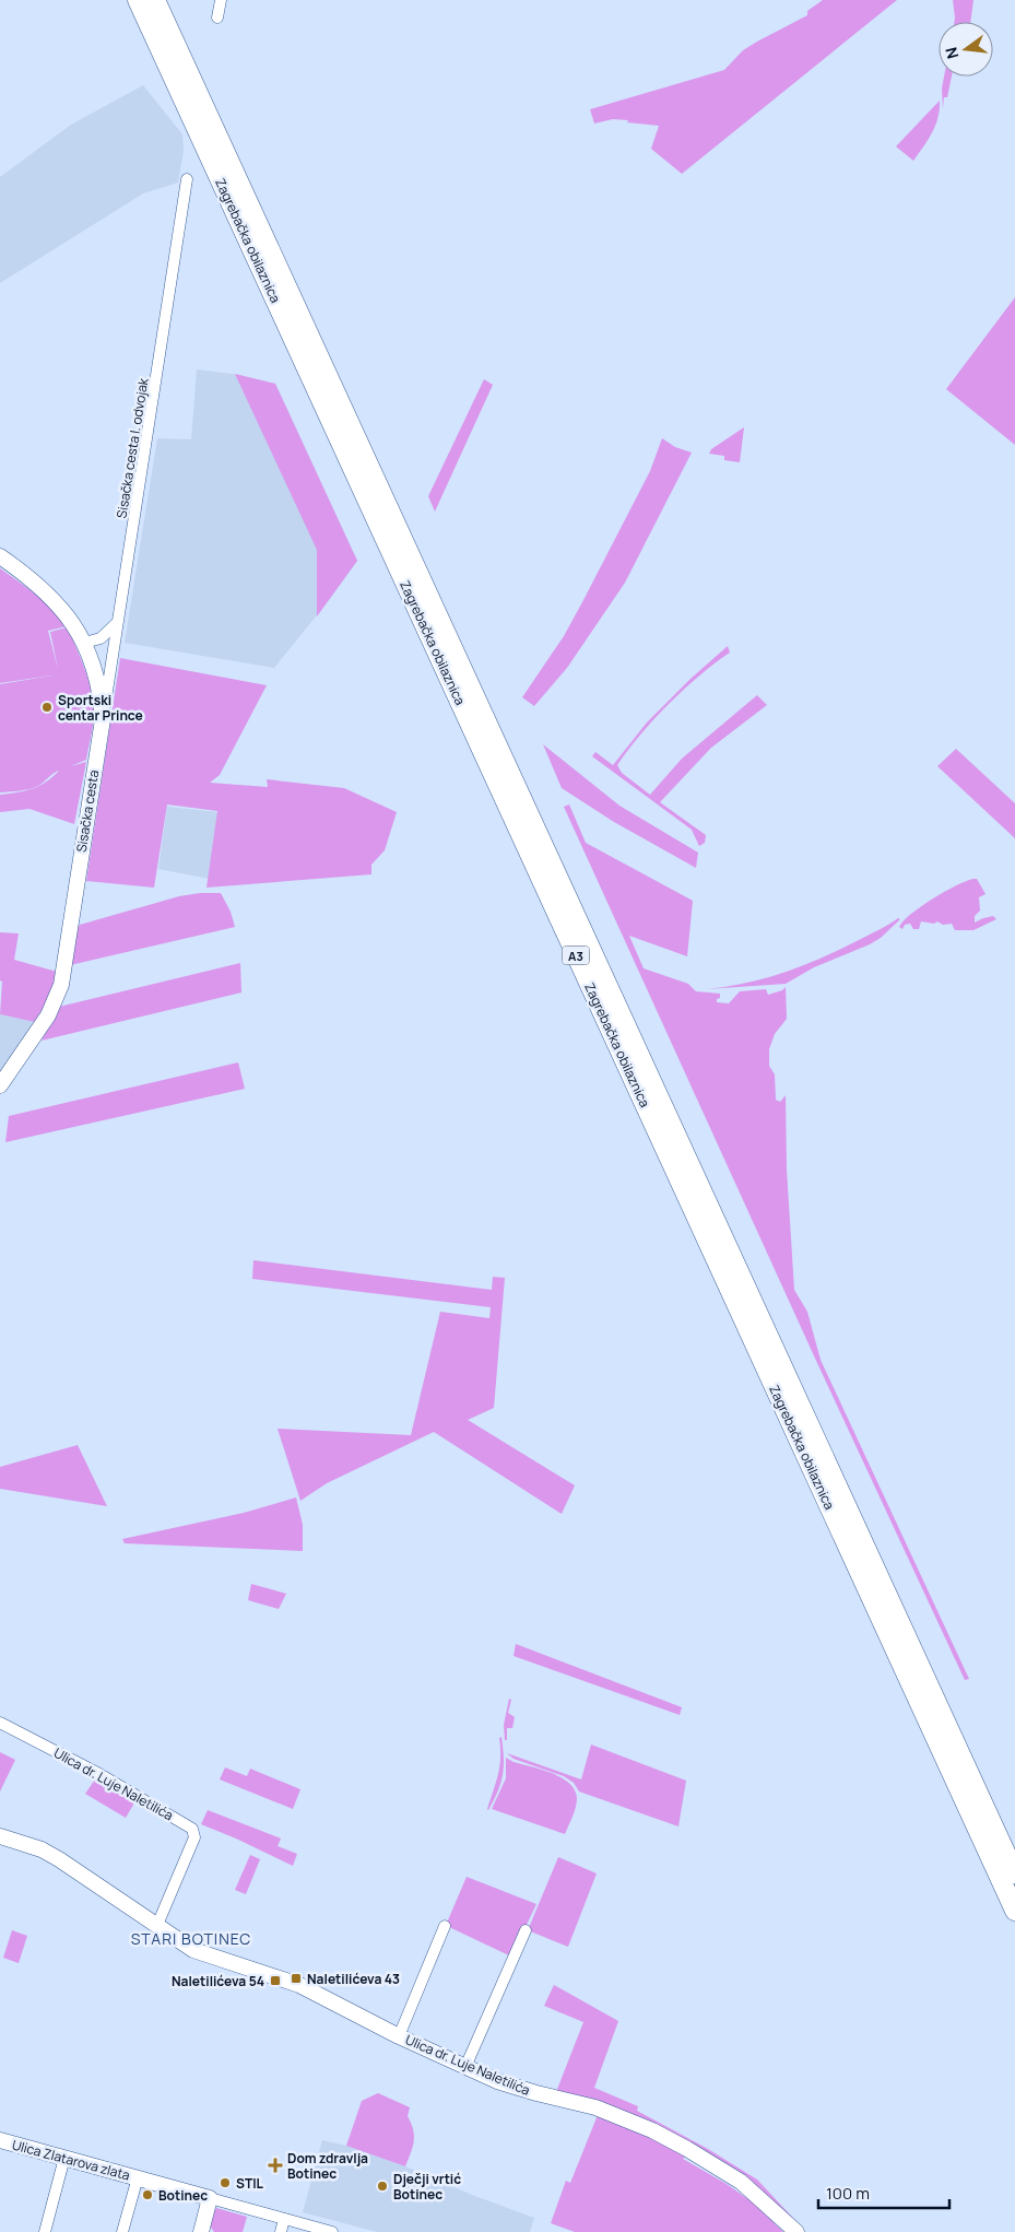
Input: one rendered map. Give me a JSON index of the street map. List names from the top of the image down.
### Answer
{
  "streets": {
    "highway": ["Zagrebačka obilaznica", "A3"],
    "street": [
      "Sisačka cesta I. odvojak",
      "Sisačka cesta",
      "Ulica dr. Luje Naletilića",
      "Ulica Zlatarova zlata"
    ]
  },
  "crossings": [
    ["Sisačka cesta I. odvojak", "Sisačka cesta"]
  ],
  "districts": ["STARI BOTINEC"],
  "places": {
    "other": [
      "Sportski centar Prince",
      "STIL",
      "Dječji vrtić Botinec",
      "Botinec"
    ],
    "transit": ["Naletilićeva 43", "Naletilićeva 54"],
    "health": ["Dom zdravlja Botinec"]
  },
  "scale_bar": "100 m",
  "north": "left"
}
